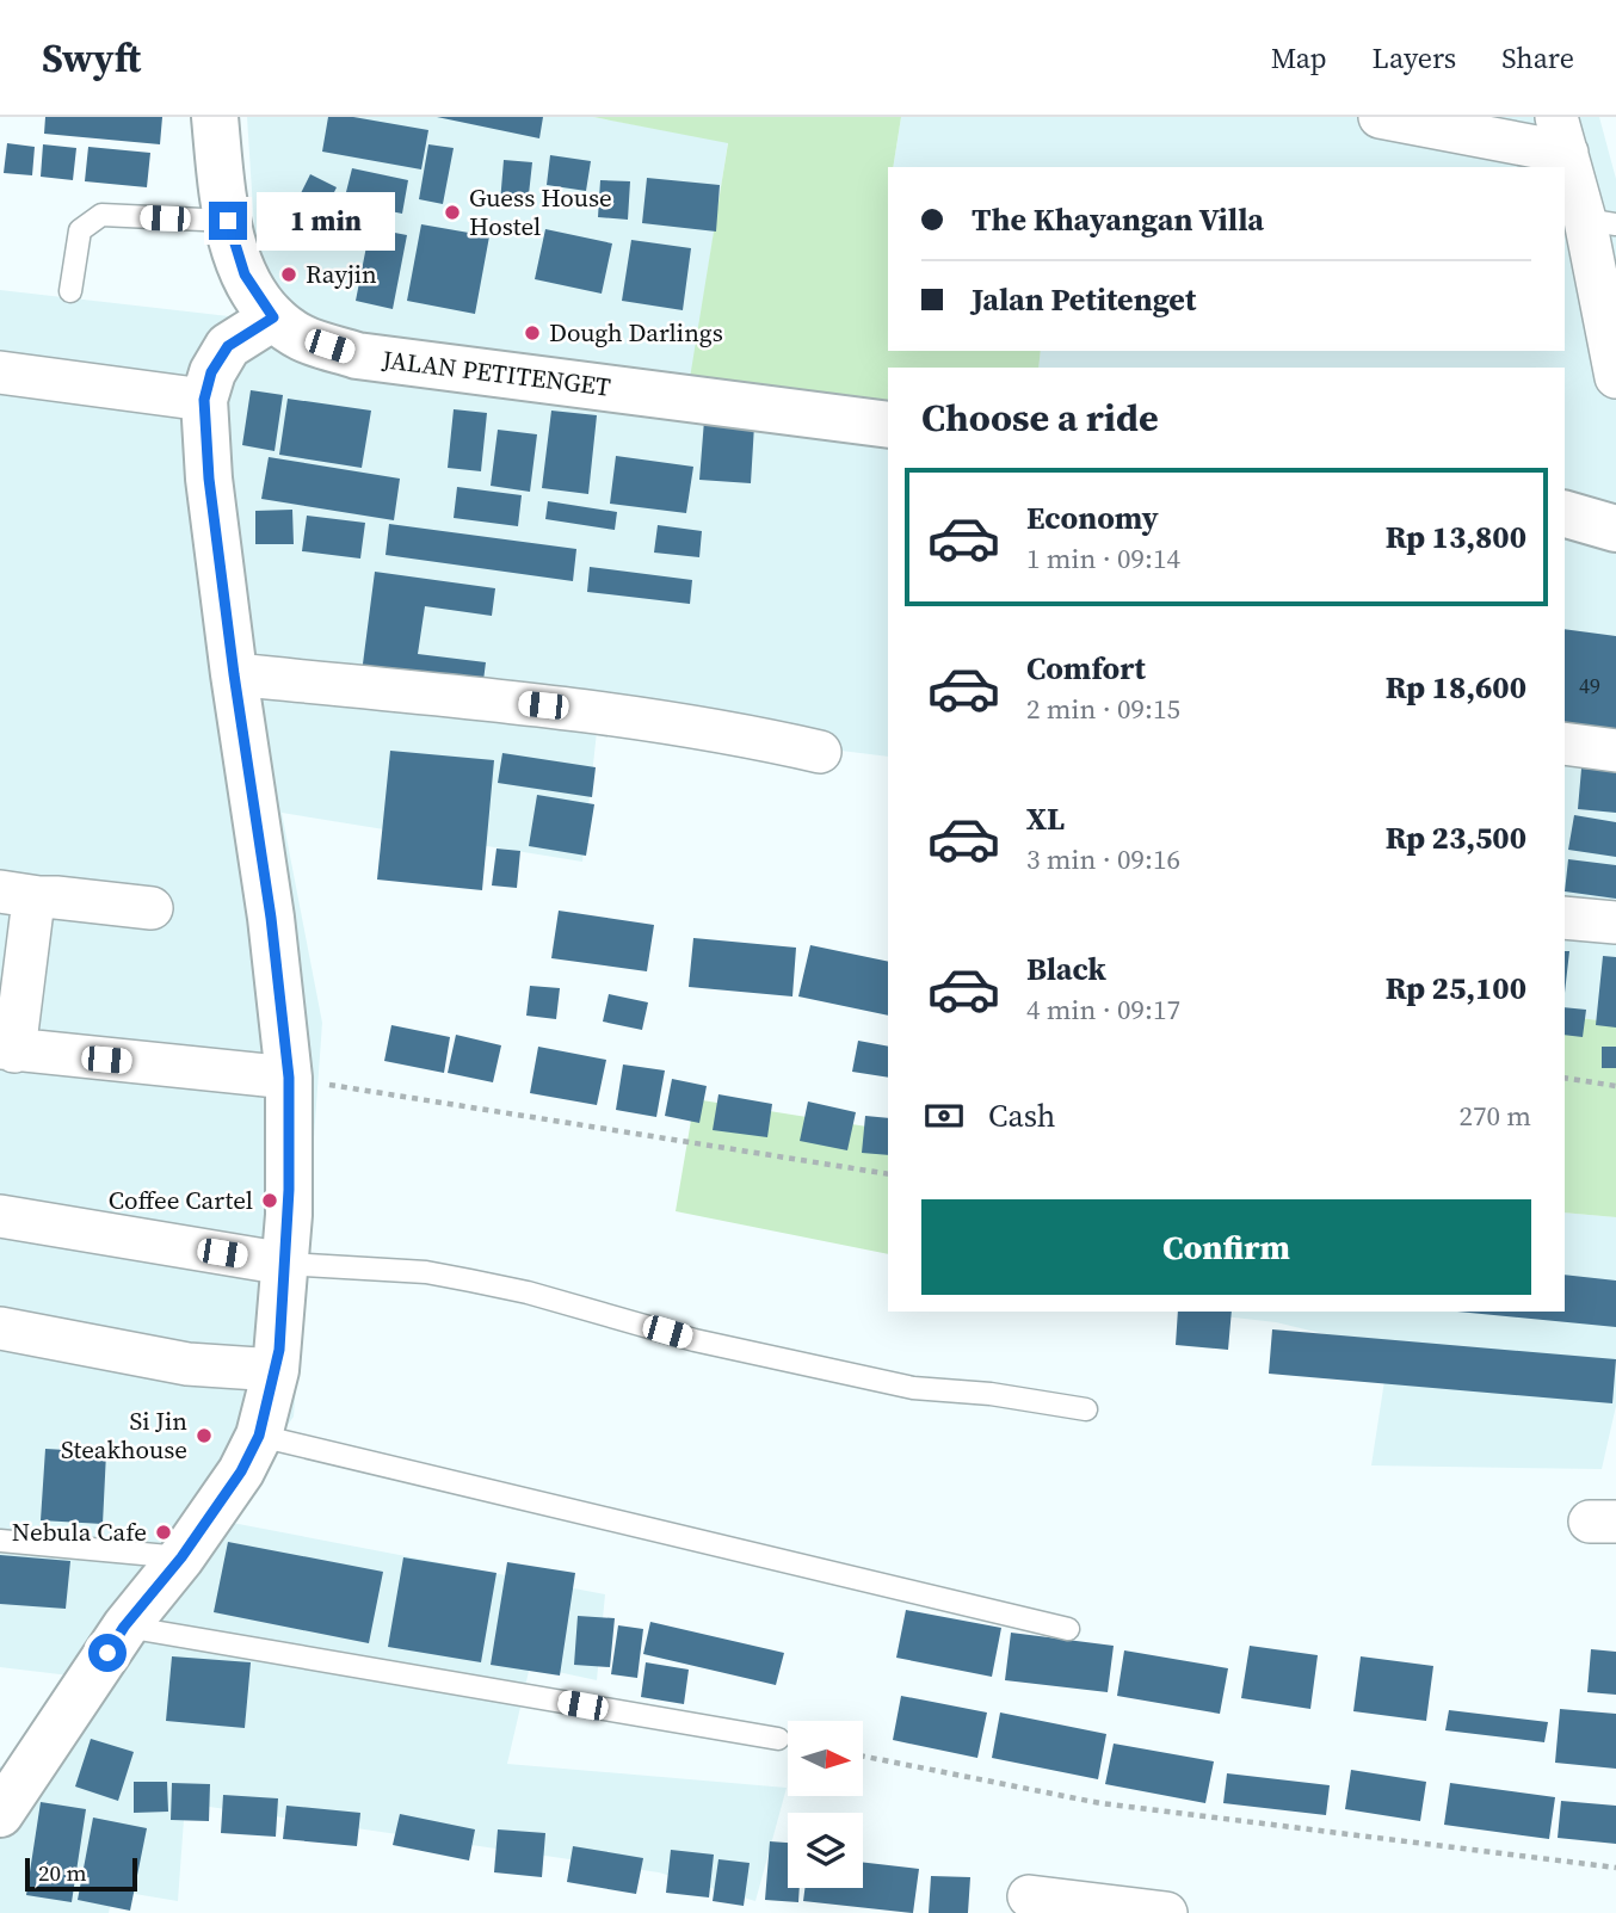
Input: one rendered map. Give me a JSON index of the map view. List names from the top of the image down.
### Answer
{
  "streets": {
    "street": ["JALAN PETITENGET"]
  },
  "places": [
    "Guess House Hostel",
    "Rayjin",
    "Dough Darlings",
    "Coffee Cartel",
    "Si Jin Steakhouse",
    "Nebula Cafe"
  ],
  "house_numbers": ["49"],
  "scale_bar": "20 m",
  "north": "right",
  "page": {
    "header": "Swyft",
    "nav": ["Map", "Layers", "Share"],
    "banner": ["The Khayangan Villa", "Jalan Petitenget"],
    "bubble": "1 min",
    "heading": "Choose a ride",
    "list": [
      {
        "name": "Economy",
        "note": "1 min · 09:14",
        "value": "Rp 13,800"
      },
      {
        "name": "Comfort",
        "note": "2 min · 09:15",
        "value": "Rp 18,600"
      },
      {
        "name": "XL",
        "note": "3 min · 09:16",
        "value": "Rp 23,500"
      },
      {
        "name": "Black",
        "note": "4 min · 09:17",
        "value": "Rp 25,100"
      }
    ],
    "pay": ["Cash", "270 m"],
    "buttons": "Confirm",
    "scale": "20 m"
  }
}
